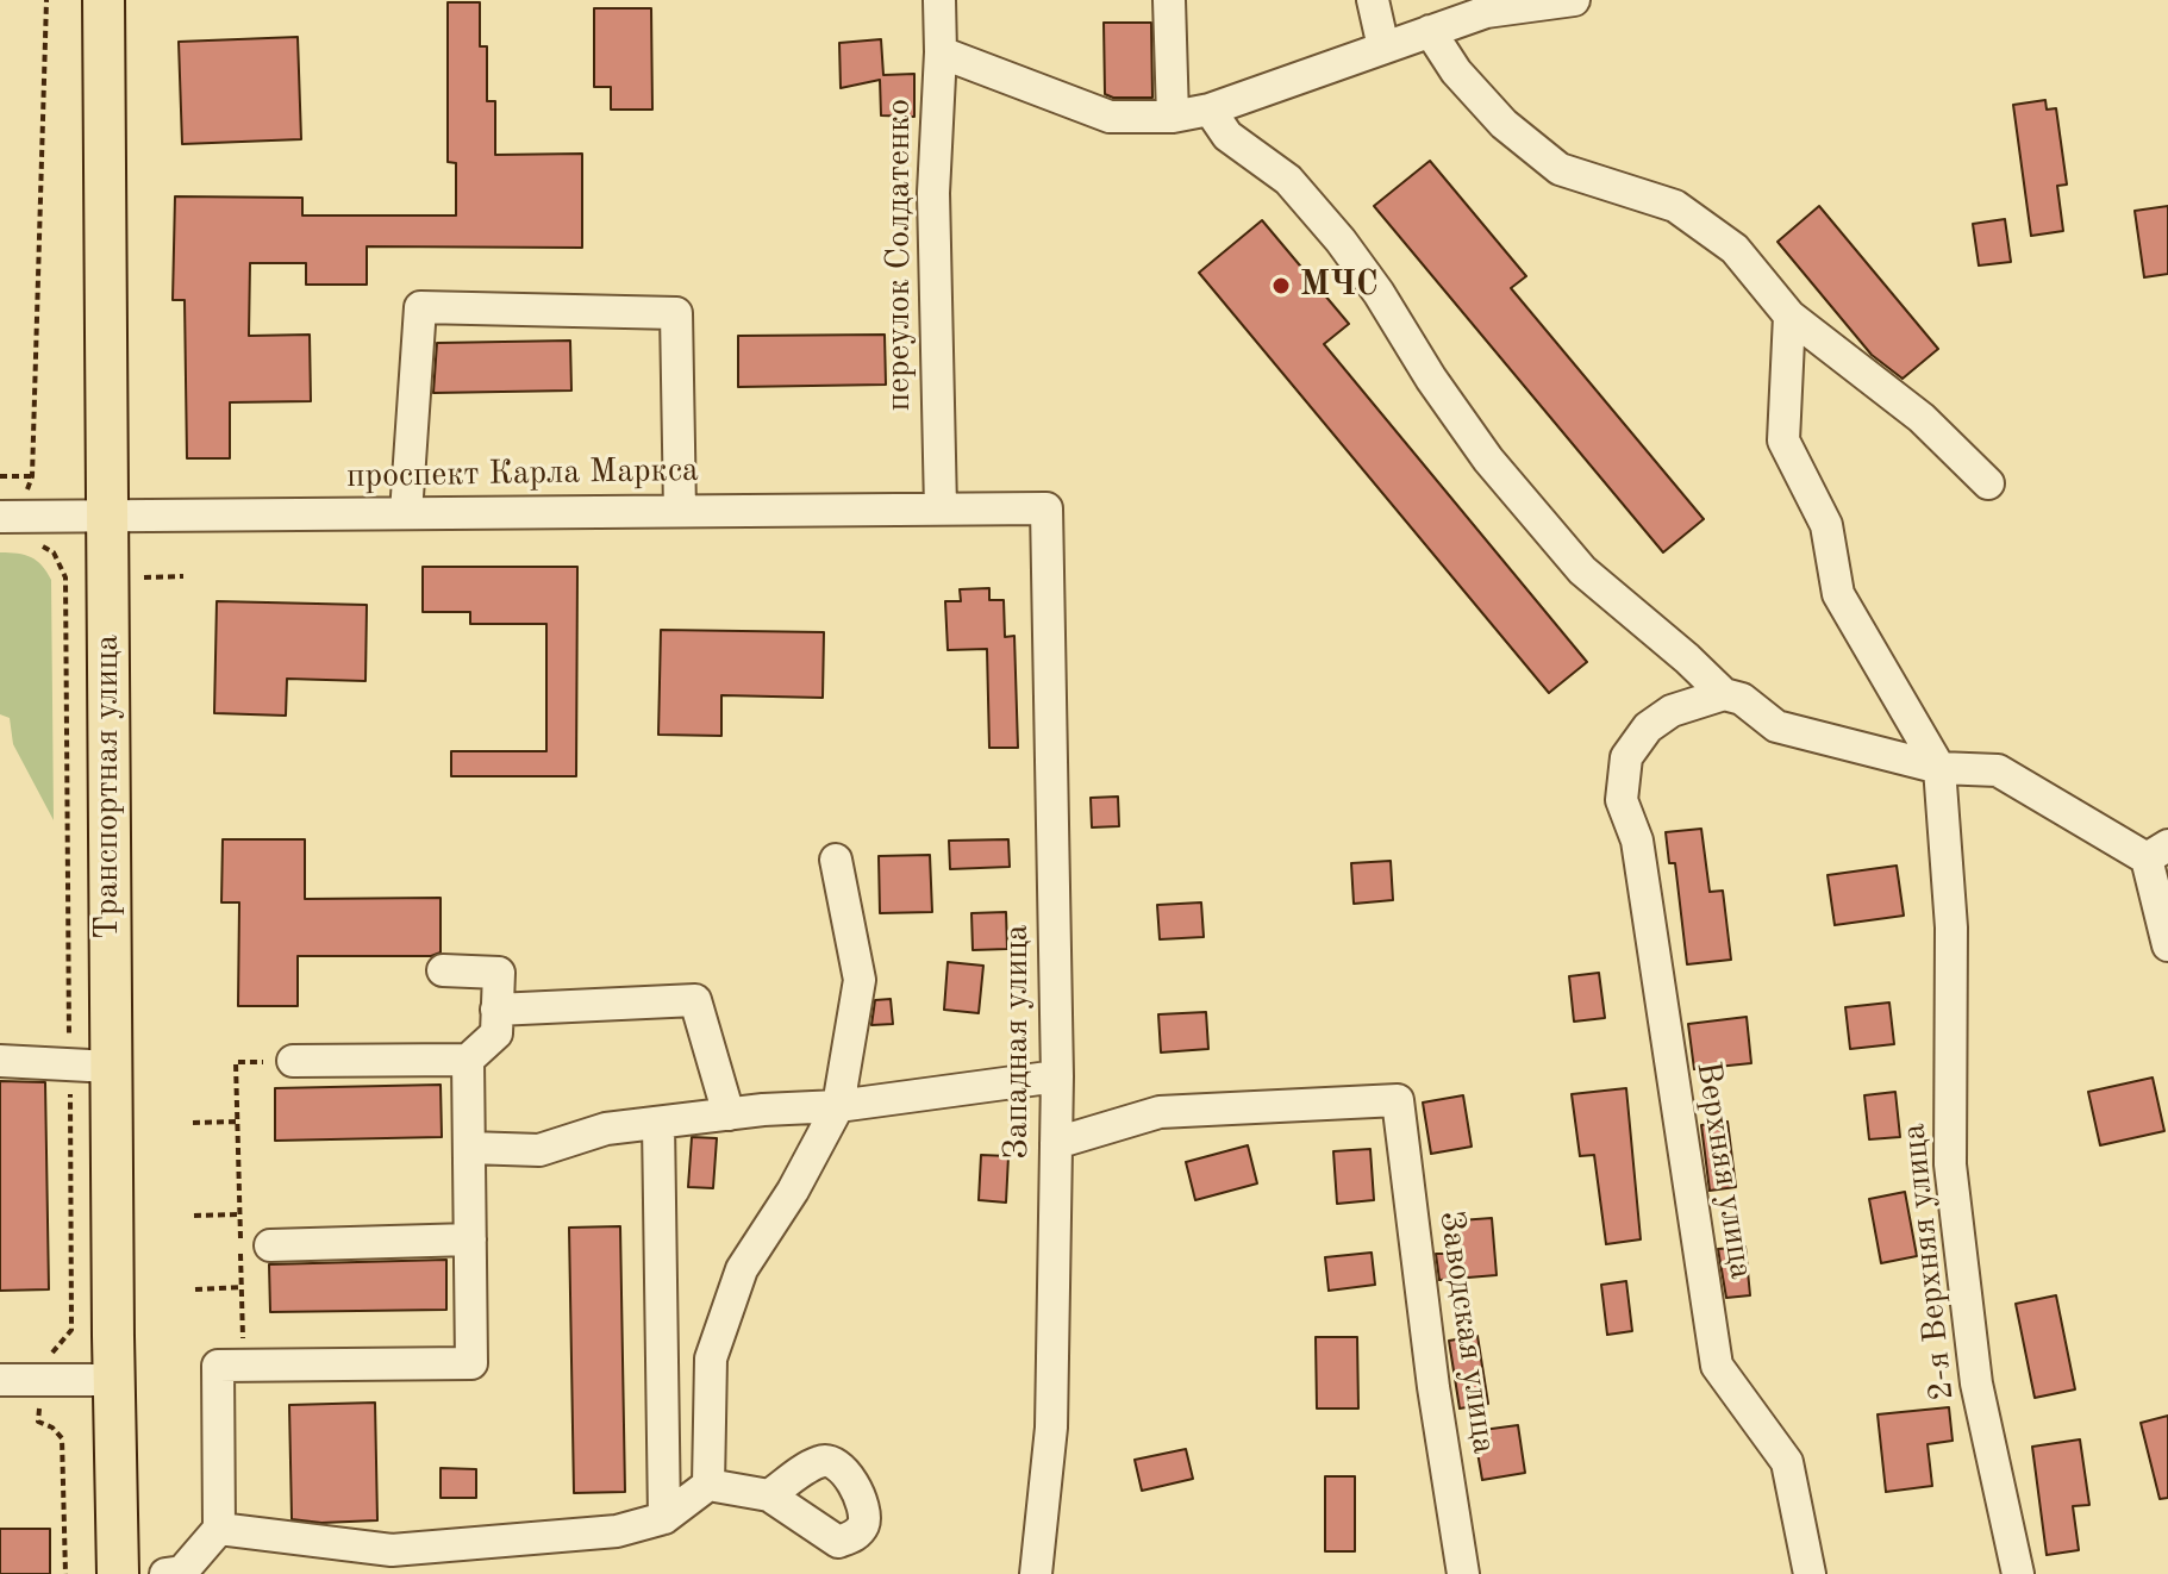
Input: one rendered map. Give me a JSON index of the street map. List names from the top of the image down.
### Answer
{
  "streets": {
    "main road": ["Транспортная улица"],
    "street": [
      "переулок Солдатенко",
      "проспект Карла Маркса",
      "Западная улица",
      "Верхняя улица",
      "2-я Верхняя улица",
      "Заводская улица"
    ]
  },
  "crossings": [
    ["переулок Солдатенко", "проспект Карла Маркса"],
    ["проспект Карла Маркса", "Транспортная улица"],
    ["проспект Карла Маркса", "Западная улица"],
    ["Западная улица", "Заводская улица"]
  ],
  "places": ["МЧС"]
}
